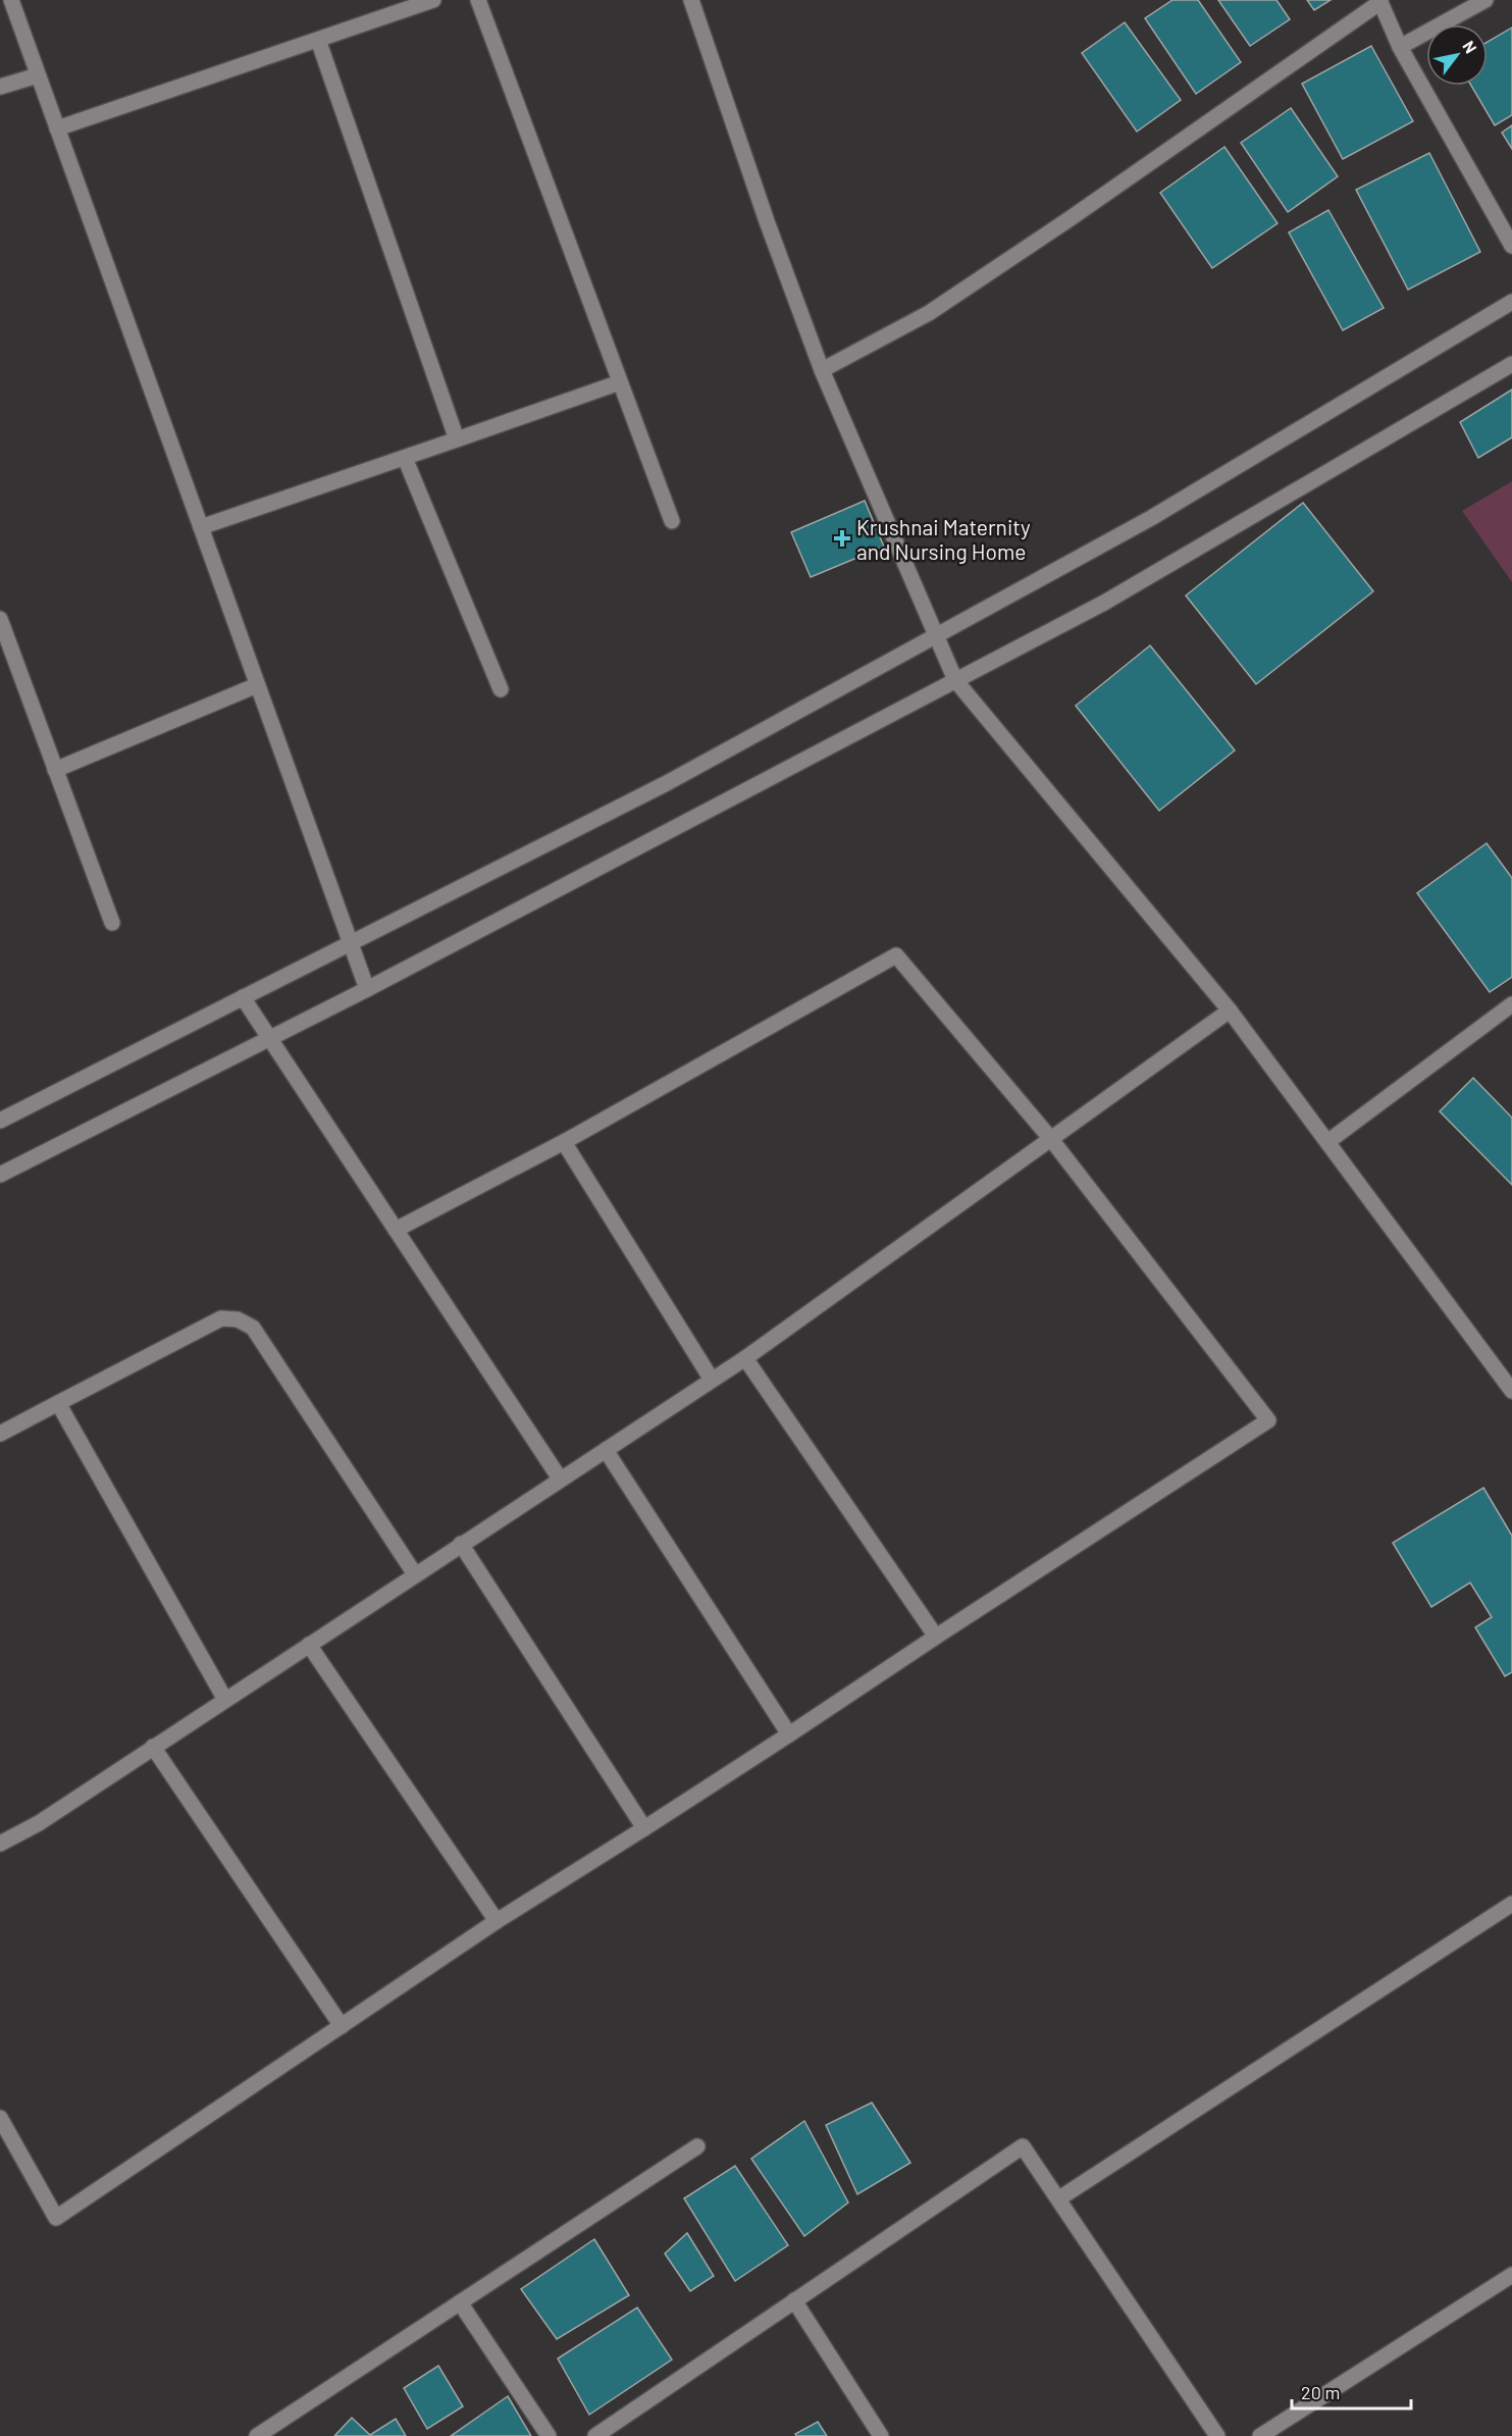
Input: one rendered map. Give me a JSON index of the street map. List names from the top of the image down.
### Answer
{
  "places": {
    "health": ["Krushnai Maternity and Nursing Home"]
  },
  "scale_bar": "20 m",
  "north": "top right"
}
